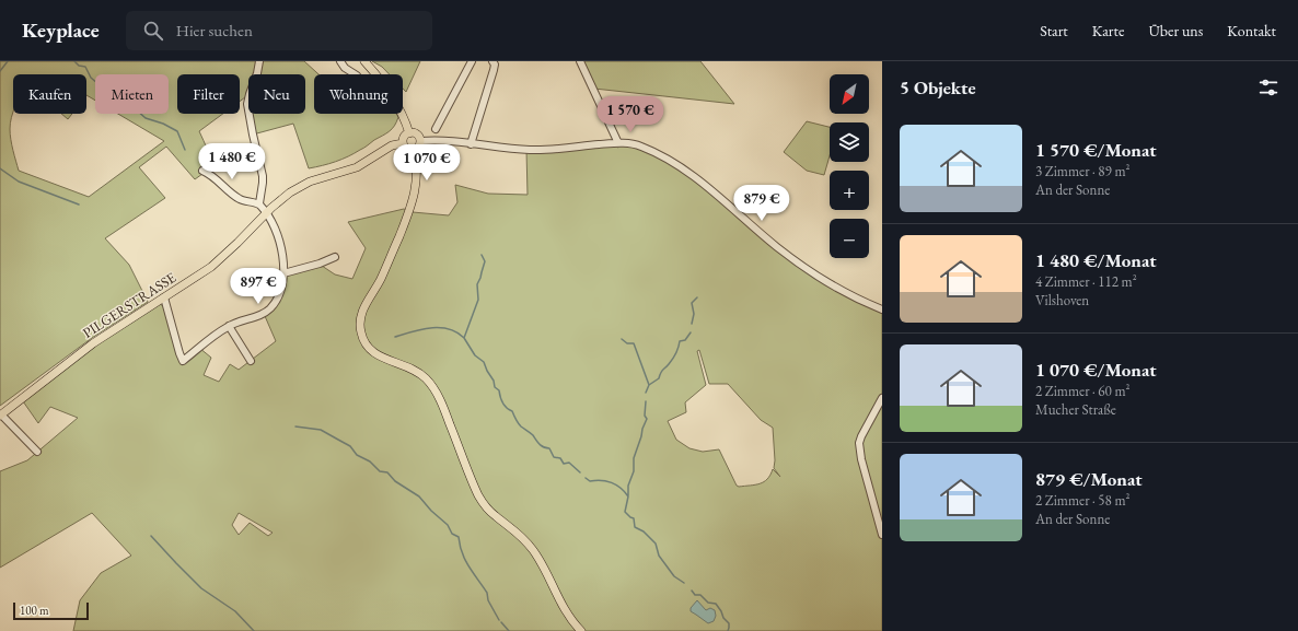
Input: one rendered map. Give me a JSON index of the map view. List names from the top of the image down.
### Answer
{
  "streets": {
    "main road": ["PILGERSTRASSE"]
  },
  "scale_bar": "100 m",
  "north": "bottom left",
  "page": {
    "header": "Keyplace",
    "search": "Hier suchen",
    "nav": [
      "Start",
      "Karte",
      "Über uns",
      "Kontakt"
    ],
    "heading": "5 Objekte",
    "map_buttons": ["+", "−"],
    "chip": [
      "Kaufen",
      "Mieten",
      "Filter",
      "Neu",
      "Wohnung"
    ],
    "price": [
      "1 570 €",
      "1 480 €",
      "1 070 €",
      "879 €",
      "897 €"
    ],
    "list": [
      {
        "name": "1 570 €/Monat",
        "note": "3 Zimmer · 89 m² · An der Sonne"
      },
      {
        "name": "1 480 €/Monat",
        "note": "4 Zimmer · 112 m² · Vilshoven"
      },
      {
        "name": "1 070 €/Monat",
        "note": "2 Zimmer · 60 m² · Mucher Straße"
      },
      {
        "name": "879 €/Monat",
        "note": "2 Zimmer · 58 m² · An der Sonne"
      }
    ],
    "scale": "100 m"
  }
}
